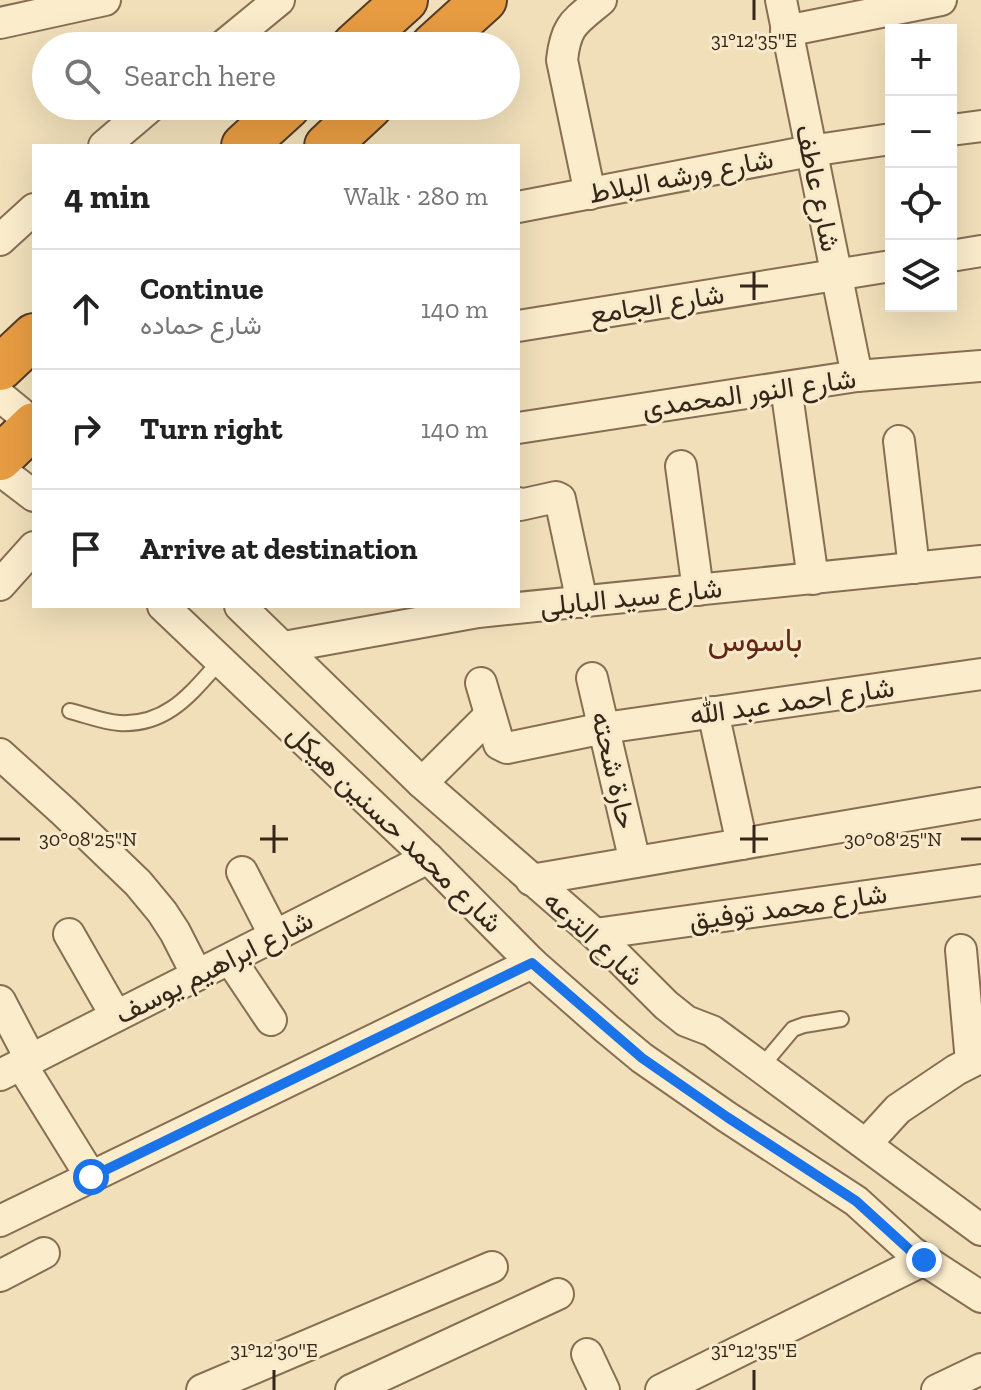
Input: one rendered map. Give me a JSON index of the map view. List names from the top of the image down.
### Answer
{
  "streets": {
    "street": [
      "شارع ورشه البلاط",
      "شارع عاطف",
      "شارع الجامع",
      "شارع النور المحمدى",
      "شارع سيد البابلى",
      "شارع احمد عبد الله",
      "حارة شحته",
      "شارع محمد حسنين هيكل",
      "شارع محمد توفيق",
      "شارع الترعه",
      "شارع ابراهيم يوسف"
    ]
  },
  "crossings": [
    ["شارع ورشه البلاط", "شارع عاطف"],
    ["شارع عاطف", "شارع الجامع"],
    ["شارع عاطف", "شارع النور المحمدى"],
    ["شارع سيد البابلى", "شارع الترعه"],
    ["شارع احمد عبد الله", "حارة شحته"],
    ["شارع محمد حسنين هيكل", "شارع ابراهيم يوسف"],
    ["شارع محمد توفيق", "شارع الترعه"]
  ],
  "districts": ["باسوس"],
  "page": {
    "map_buttons": ["+", "−"],
    "search": "Search here",
    "heading": ["4 min", "Walk · 280 m"],
    "list": [
      ["Continue", "شارع حماده", "140 m"],
      ["Turn right", "140 m"],
      "Arrive at destination"
    ]
  },
  "coordinates": ["31°12'35\"E", "30°08'25\"N", "31°12'30\"E"]
}
